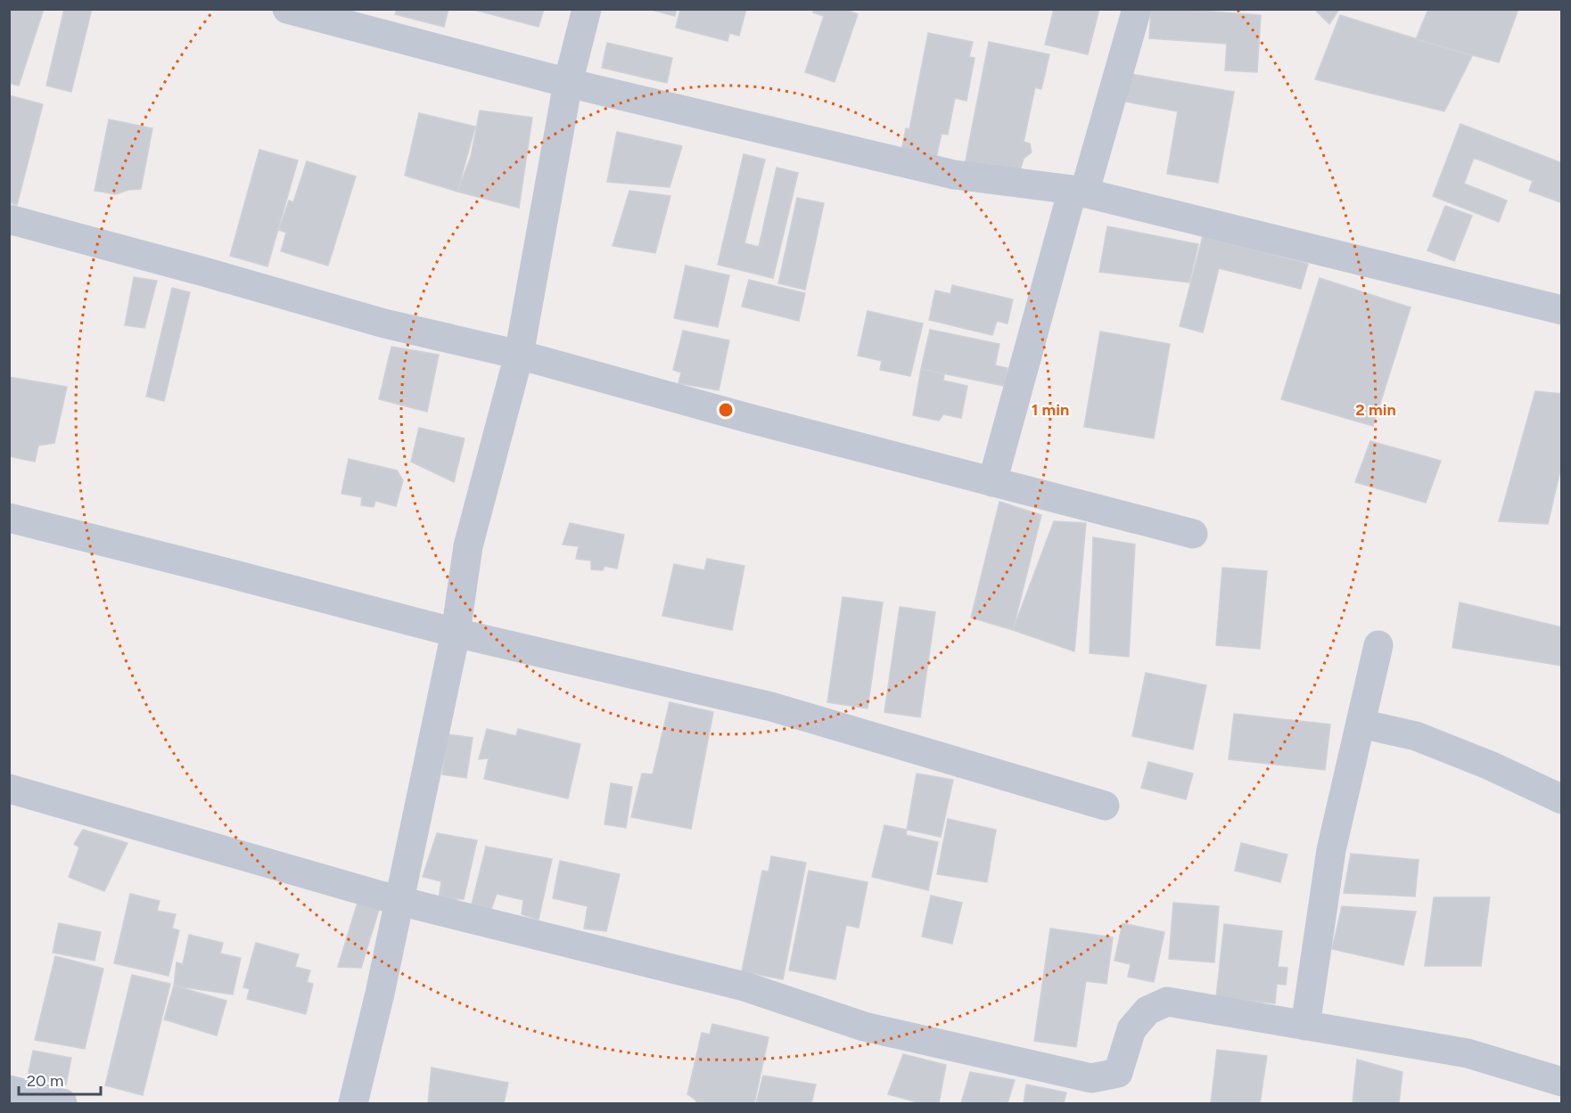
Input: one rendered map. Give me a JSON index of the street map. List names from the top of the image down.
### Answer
{
  "scale_bar": "20 m",
  "rings": ["1 min", "2 min"]
}
